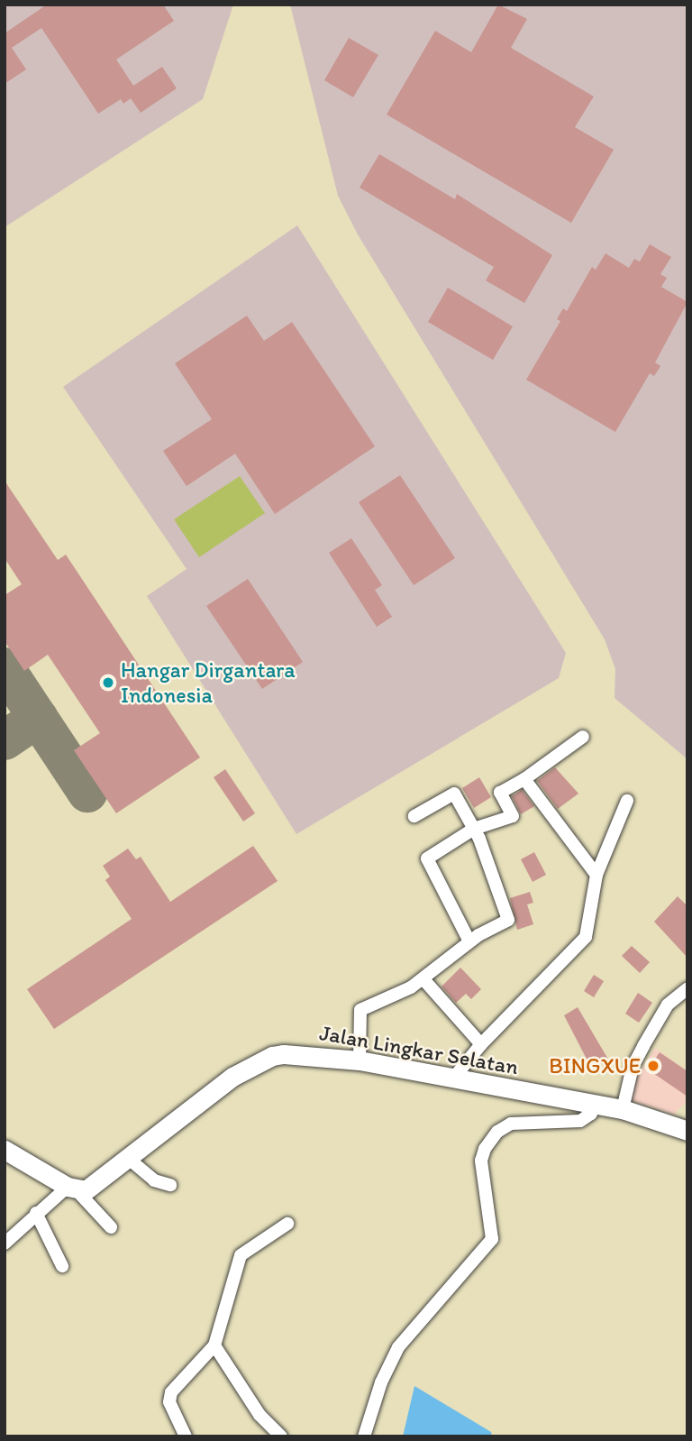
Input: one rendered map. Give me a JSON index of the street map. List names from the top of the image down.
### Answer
{
  "streets": {
    "main road": ["Jalan Lingkar Selatan"]
  },
  "places": ["Hangar Dirgantara Indonesia", "BINGXUE"]
}
